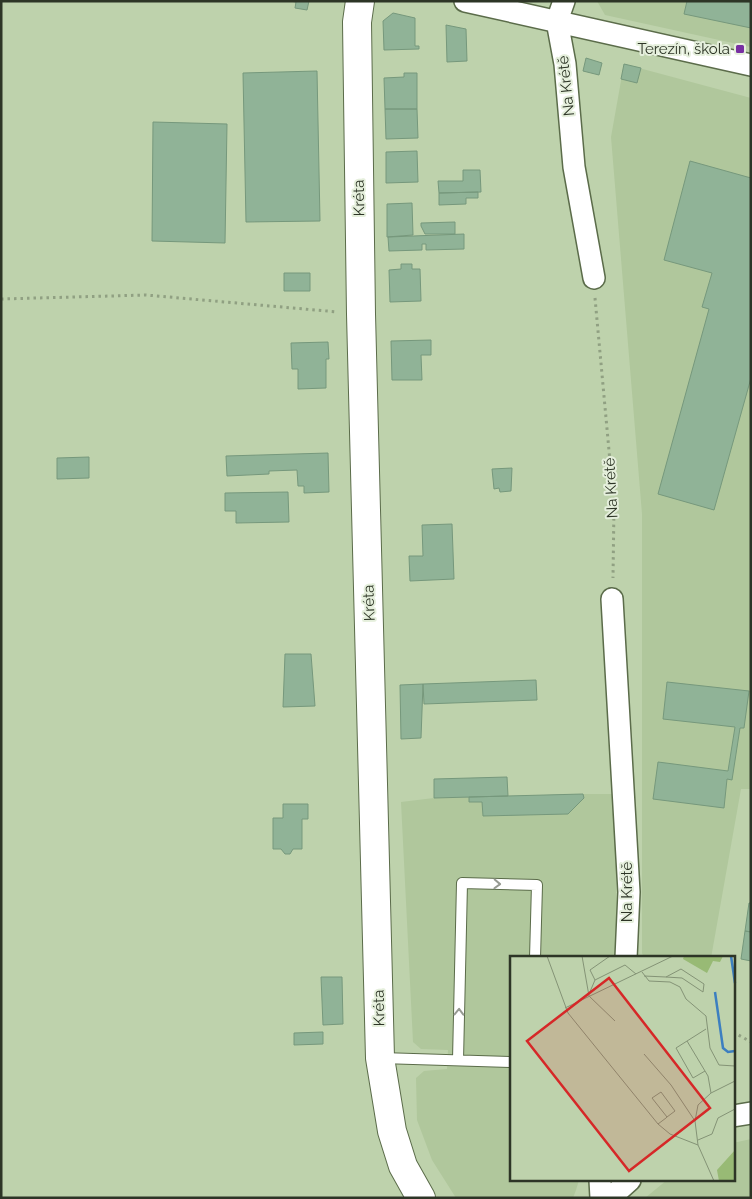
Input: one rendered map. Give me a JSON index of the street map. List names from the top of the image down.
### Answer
{
  "streets": {
    "street": ["Na Krétě", "Kréta"]
  },
  "places": {
    "transit": ["Terezín, škola"]
  }
}
